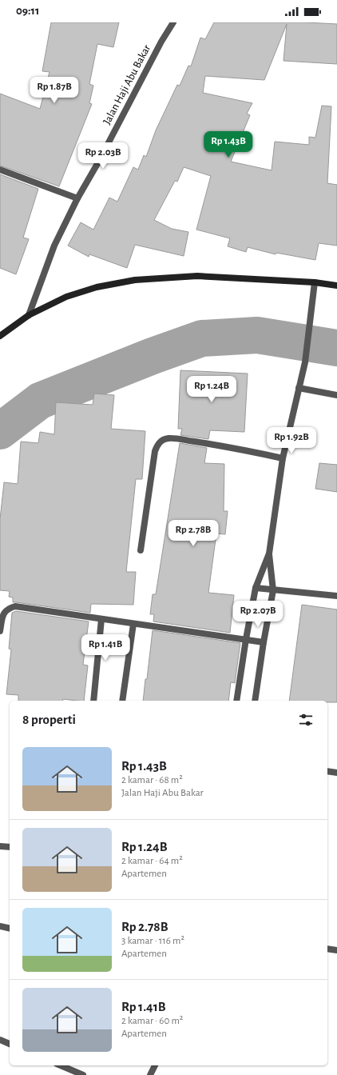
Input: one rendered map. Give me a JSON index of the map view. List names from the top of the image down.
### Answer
{
  "streets": {
    "street": ["Jalan Haji Abu Bakar"]
  },
  "page": {
    "status": "09:11",
    "price": [
      "Rp 1.87B",
      "Rp 1.43B",
      "Rp 2.03B",
      "Rp 1.24B",
      "Rp 1.92B",
      "Rp 2.78B",
      "Rp 2.07B",
      "Rp 1.41B"
    ],
    "heading": "8 properti",
    "list": [
      {
        "name": "Rp 1.43B",
        "note": "2 kamar · 68 m² · Jalan Haji Abu Bakar"
      },
      {
        "name": "Rp 1.24B",
        "note": "2 kamar · 64 m² · Apartemen"
      },
      {
        "name": "Rp 2.78B",
        "note": "3 kamar · 116 m² · Apartemen"
      },
      {
        "name": "Rp 1.41B",
        "note": "2 kamar · 60 m² · Apartemen"
      }
    ]
  }
}
